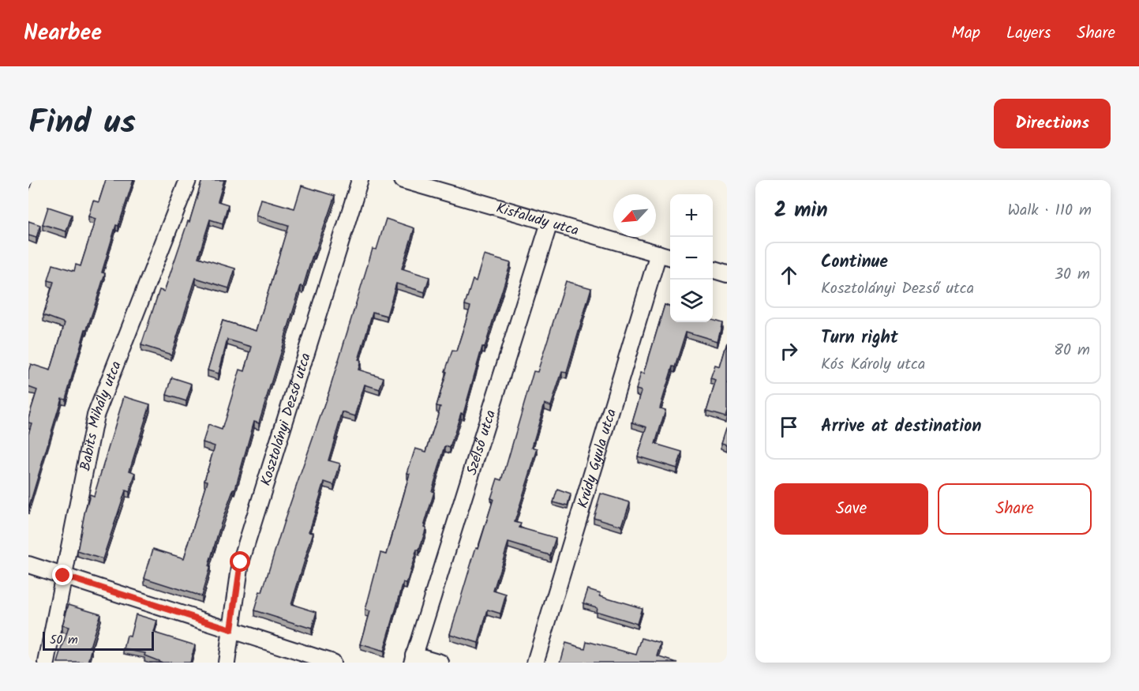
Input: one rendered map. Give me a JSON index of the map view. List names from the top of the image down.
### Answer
{
  "streets": {
    "street": [
      "Kisfaludy utca",
      "Babits Mihály utca",
      "Kosztolányi Dezső utca",
      "Szélső utca",
      "Krúdy Gyula utca"
    ]
  },
  "crossings": [
    ["Kisfaludy utca", "Szélső utca"],
    ["Kisfaludy utca", "Krúdy Gyula utca"]
  ],
  "scale_bar": "50 m",
  "north": "bottom left",
  "page": {
    "header": "Nearbee",
    "nav": ["Map", "Layers", "Share"],
    "title": "Find us",
    "buttons": [
      "Directions",
      ["Save", "Share"]
    ],
    "heading": ["2 min", "Walk · 110 m"],
    "map_buttons": ["+", "−"],
    "list": [
      ["Continue", "Kosztolányi Dezső utca", "30 m"],
      ["Turn right", "Kós Károly utca", "80 m"],
      "Arrive at destination"
    ],
    "scale": "50 m"
  }
}
